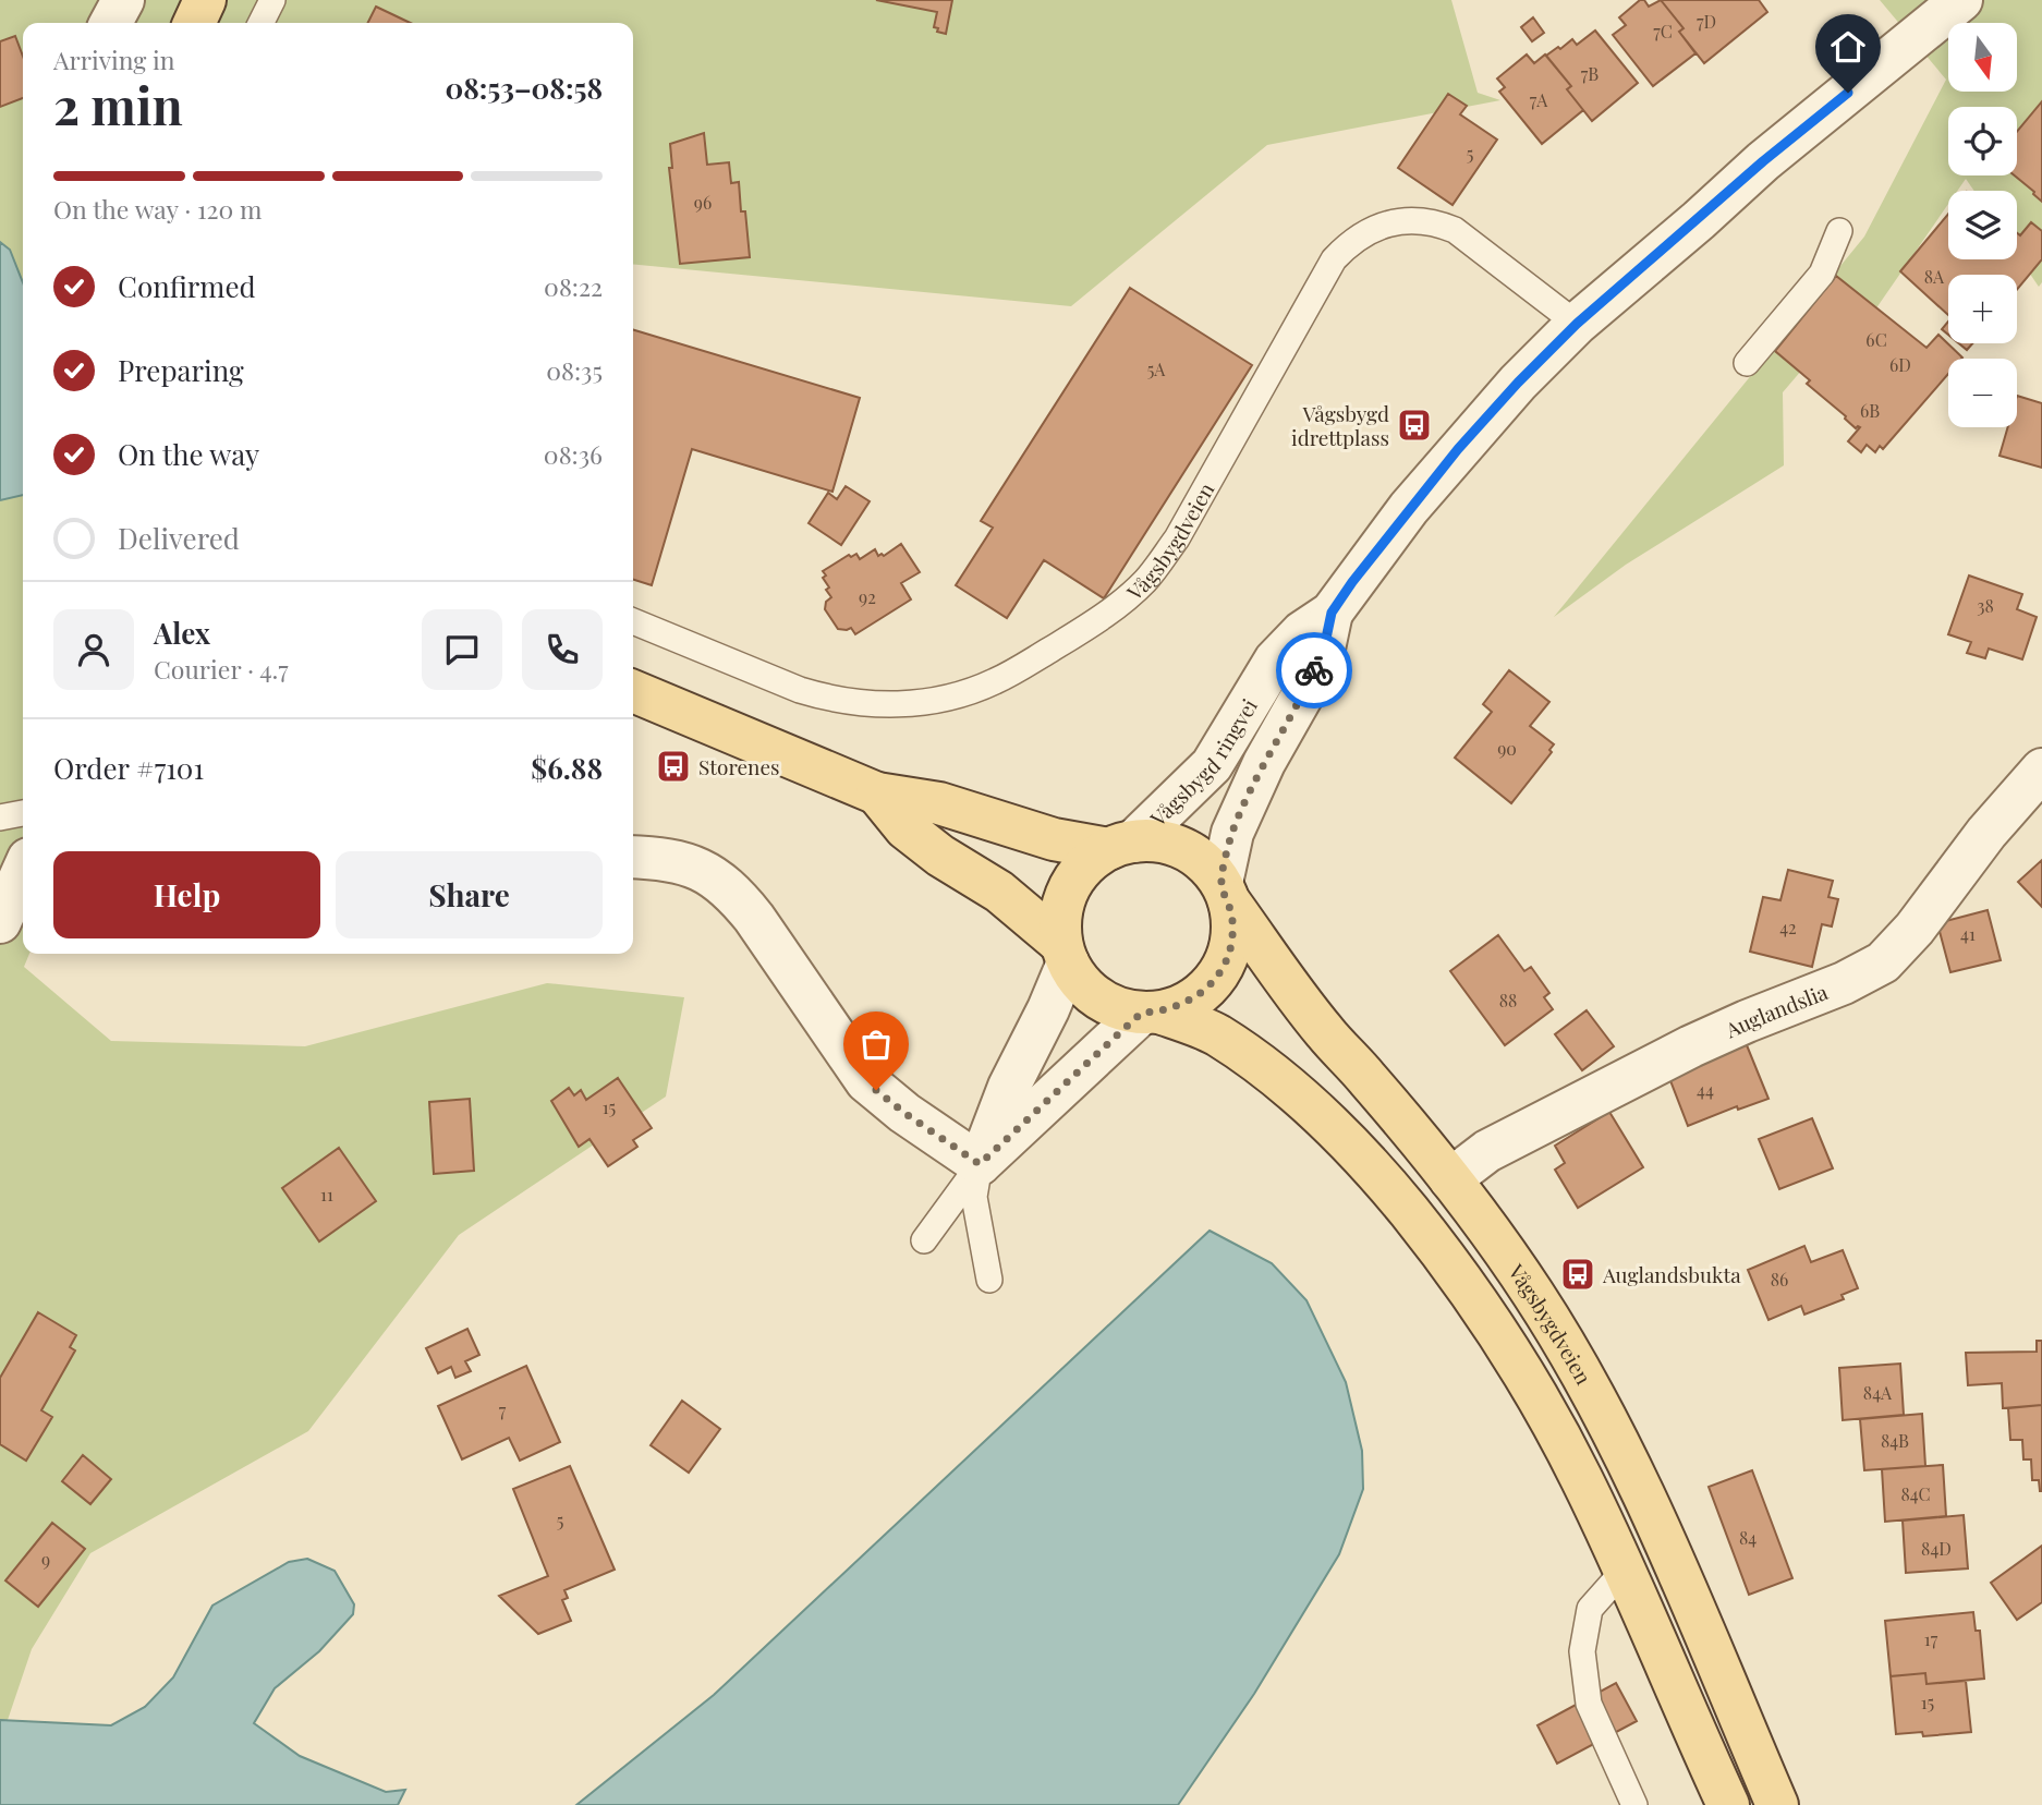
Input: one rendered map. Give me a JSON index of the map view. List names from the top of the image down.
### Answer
{
  "streets": {
    "main road": ["Vågsbygdveien"],
    "street": ["Vågsbygd ringvei", "Auglandslia"]
  },
  "crossings": [
    ["Vågsbygdveien", "Vågsbygd ringvei"],
    ["Vågsbygdveien", "Auglandslia"]
  ],
  "places": {
    "bus stop": ["Vågsbygd idrettplass", "Storenes", "Auglandsbukta"]
  },
  "house_numbers": [
    "7D",
    "7C",
    "7B",
    "7A",
    "5",
    "96",
    "8A",
    "6C",
    "6D",
    "5A",
    "6B",
    "92",
    "38",
    "90",
    "42",
    "41",
    "88",
    "44",
    "15",
    "11",
    "86",
    "84A",
    "7",
    "84B",
    "84C",
    "5",
    "84",
    "84D",
    "9",
    "17",
    "15"
  ],
  "north": "bottom",
  "page": {
    "map_buttons": ["+", "−"],
    "heading": ["2 min", "Arriving in", "08:53–08:58"],
    "panel": [
      "Alex",
      "Courier · 4.7",
      "Order #7101",
      "$6.88"
    ],
    "bar": "On the way · 120 m",
    "list": [
      ["Confirmed", "08:22"],
      ["Preparing", "08:35"],
      ["On the way", "08:36"],
      "Delivered"
    ],
    "buttons": ["Help", "Share"]
  }
}
